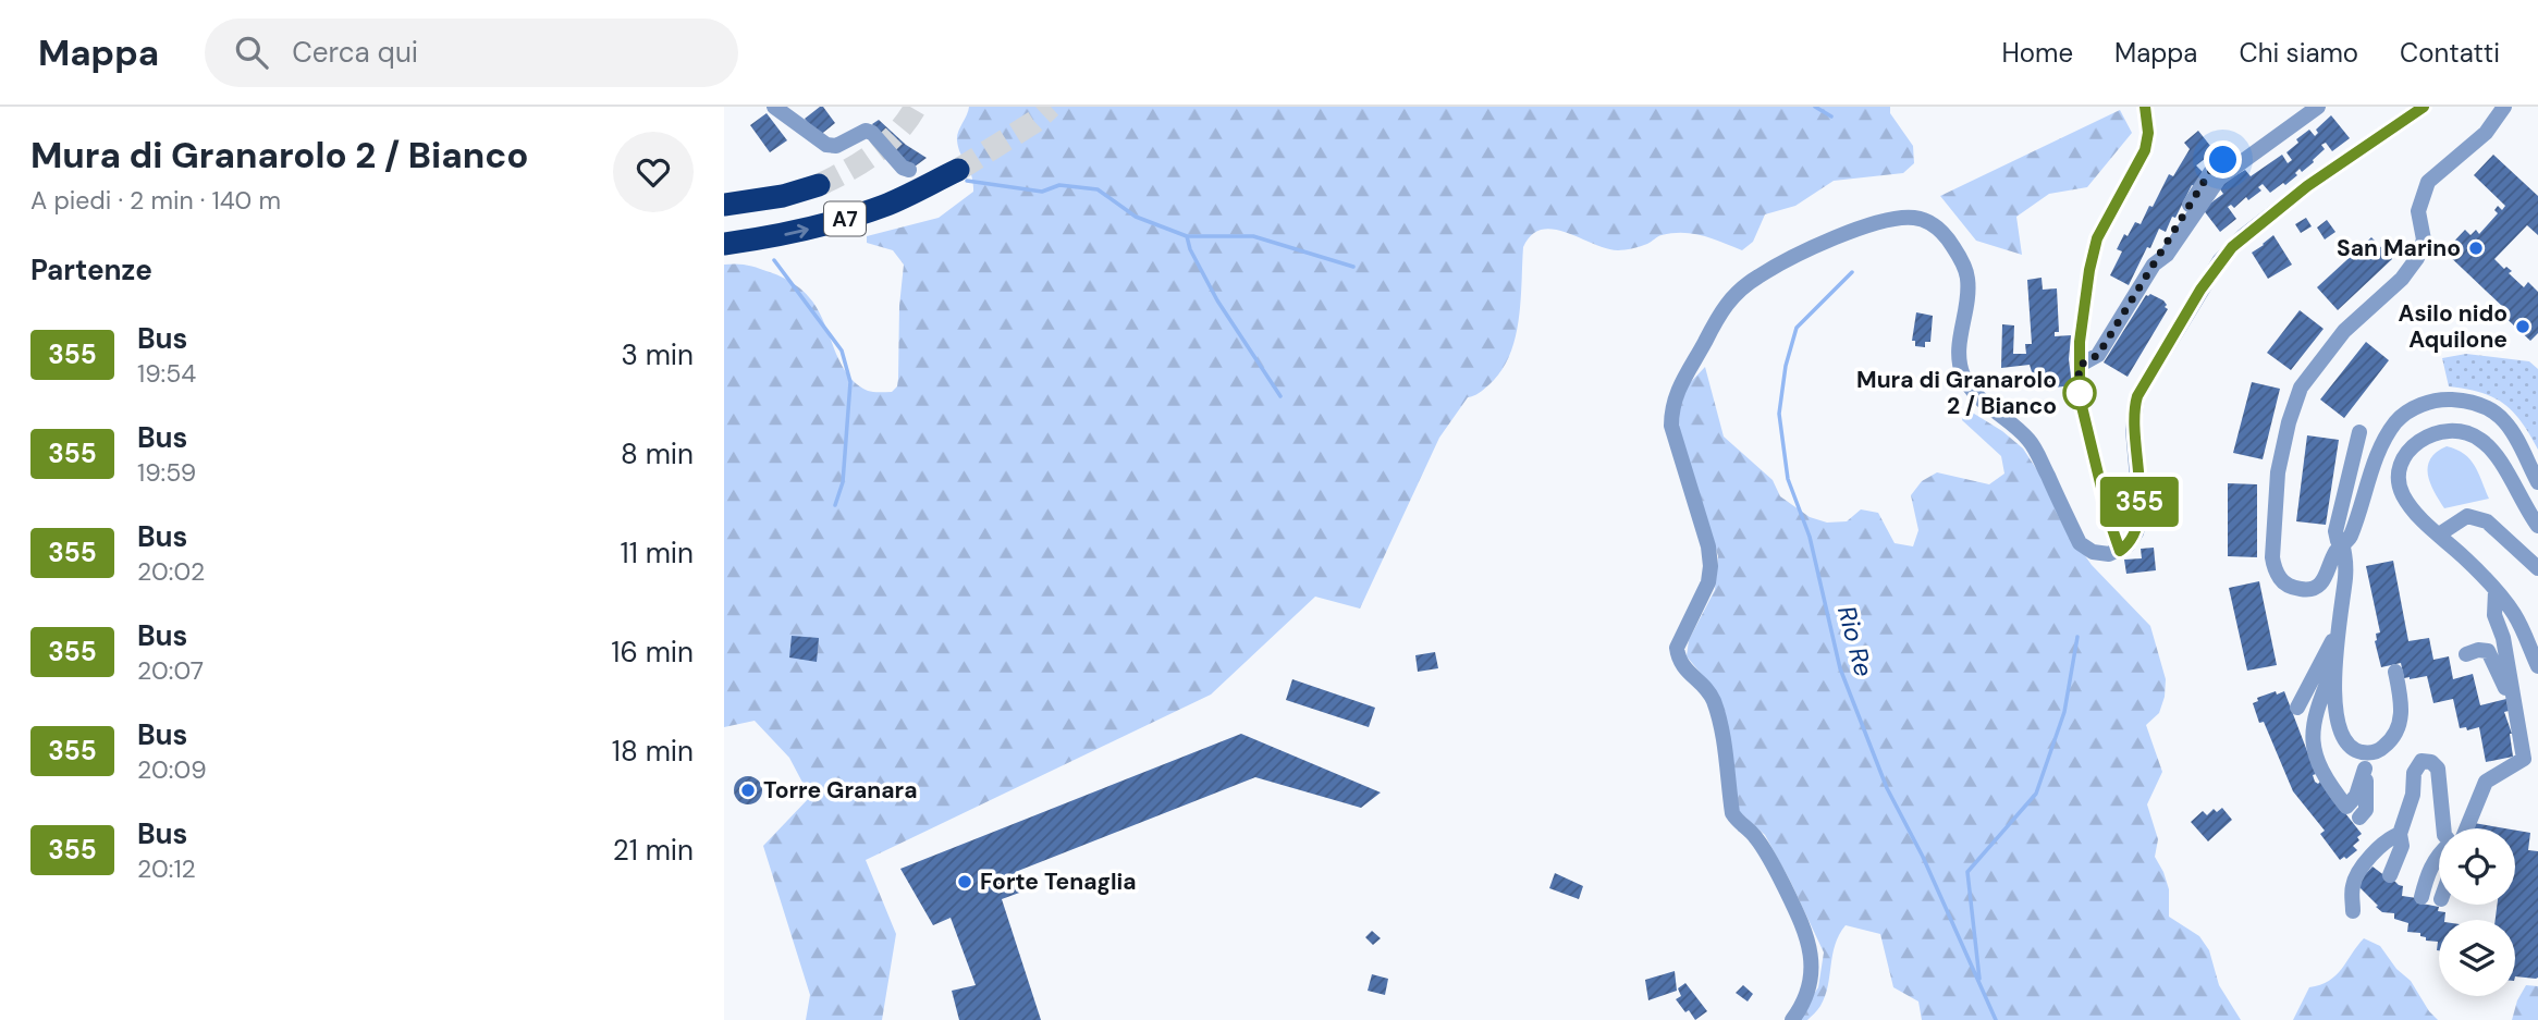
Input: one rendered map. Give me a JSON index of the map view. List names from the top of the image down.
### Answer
{
  "streets": {
    "highway": ["A7"]
  },
  "water": ["Rio Re"],
  "places": [
    "San Marino",
    "Asilo nido Aquilone",
    "Mura di Granarolo 2 / Bianco",
    "Torre Granara",
    "Forte Tenaglia"
  ],
  "lines": ["bus line 355"],
  "page": {
    "header": "Mappa",
    "search": "Cerca qui",
    "nav": [
      "Home",
      "Mappa",
      "Chi siamo",
      "Contatti"
    ],
    "heading": [
      ["Mura di Granarolo 2 / Bianco", "A piedi · 2 min · 140 m"],
      "Partenze"
    ],
    "on_map": "355",
    "list": [
      {
        "mark": "355",
        "name": "Bus",
        "note": "19:54",
        "value": "3 min"
      },
      {
        "mark": "355",
        "name": "Bus",
        "note": "19:59",
        "value": "8 min"
      },
      {
        "mark": "355",
        "name": "Bus",
        "note": "20:02",
        "value": "11 min"
      },
      {
        "mark": "355",
        "name": "Bus",
        "note": "20:07",
        "value": "16 min"
      },
      {
        "mark": "355",
        "name": "Bus",
        "note": "20:09",
        "value": "18 min"
      },
      {
        "mark": "355",
        "name": "Bus",
        "note": "20:12",
        "value": "21 min"
      }
    ]
  }
}
